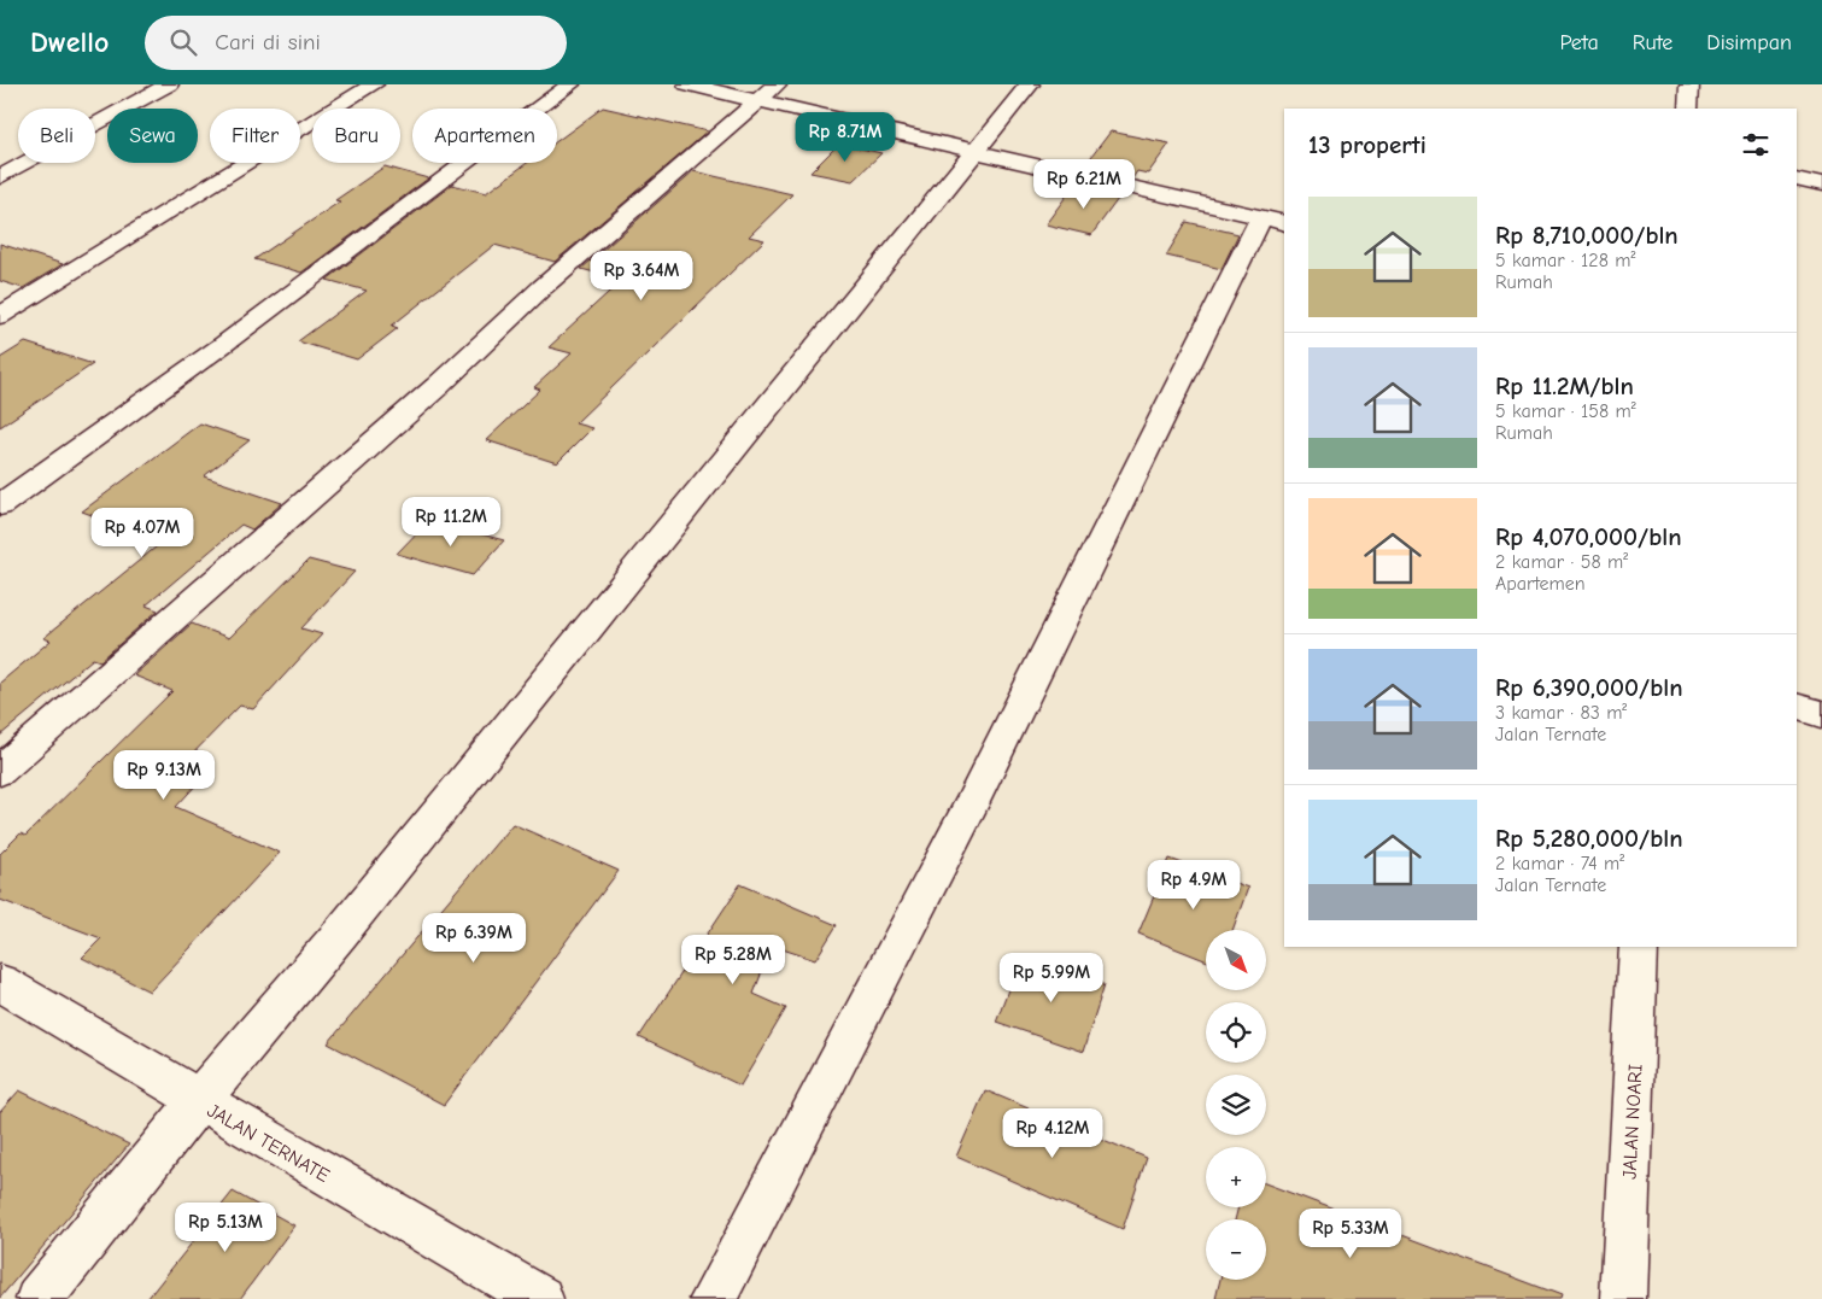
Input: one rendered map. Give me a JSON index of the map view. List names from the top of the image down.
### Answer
{
  "streets": {
    "street": ["JALAN NOARI", "JALAN TERNATE"]
  },
  "north": "bottom right",
  "page": {
    "header": "Dwello",
    "search": "Cari di sini",
    "nav": ["Peta", "Rute", "Disimpan"],
    "chip": [
      "Beli",
      "Sewa",
      "Filter",
      "Baru",
      "Apartemen"
    ],
    "heading": "13 properti",
    "price": [
      "Rp 8.71M",
      "Rp 6.21M",
      "Rp 3.64M",
      "Rp 11.2M",
      "Rp 4.07M",
      "Rp 9.13M",
      "Rp 4.9M",
      "Rp 6.39M",
      "Rp 5.28M",
      "Rp 5.99M",
      "Rp 4.12M",
      "Rp 5.13M",
      "Rp 5.33M"
    ],
    "list": [
      {
        "name": "Rp 8,710,000/bln",
        "note": "5 kamar · 128 m² · Rumah"
      },
      {
        "name": "Rp 11.2M/bln",
        "note": "5 kamar · 158 m² · Rumah"
      },
      {
        "name": "Rp 4,070,000/bln",
        "note": "2 kamar · 58 m² · Apartemen"
      },
      {
        "name": "Rp 6,390,000/bln",
        "note": "3 kamar · 83 m² · Jalan Ternate"
      },
      {
        "name": "Rp 5,280,000/bln",
        "note": "2 kamar · 74 m² · Jalan Ternate"
      }
    ],
    "map_buttons": ["+", "−"]
  }
}
